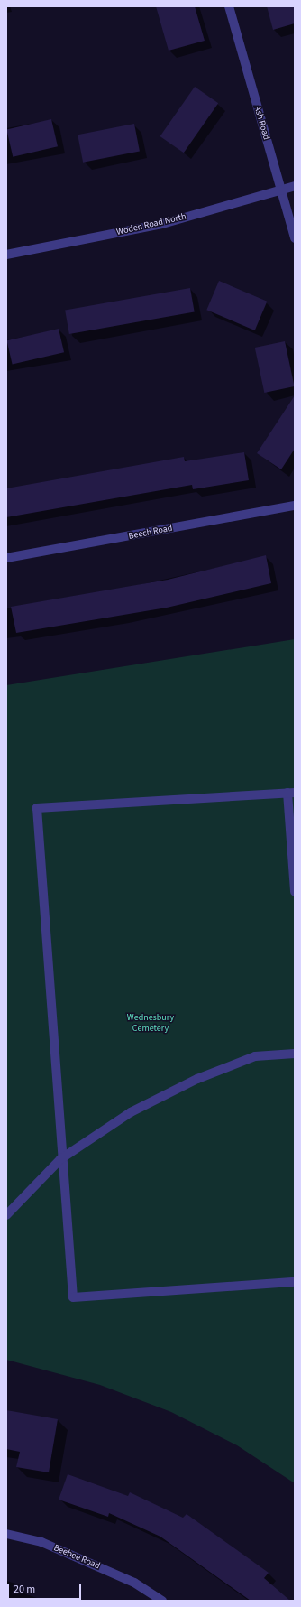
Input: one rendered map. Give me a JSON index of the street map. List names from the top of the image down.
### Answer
{
  "streets": {
    "street": [
      "Ash Road",
      "Woden Road North",
      "Beech Road",
      "Beebee Road"
    ]
  },
  "crossings": [
    ["Ash Road", "Woden Road North"]
  ],
  "parks": ["Wednesbury Cemetery"],
  "scale_bar": "20 m"
}
